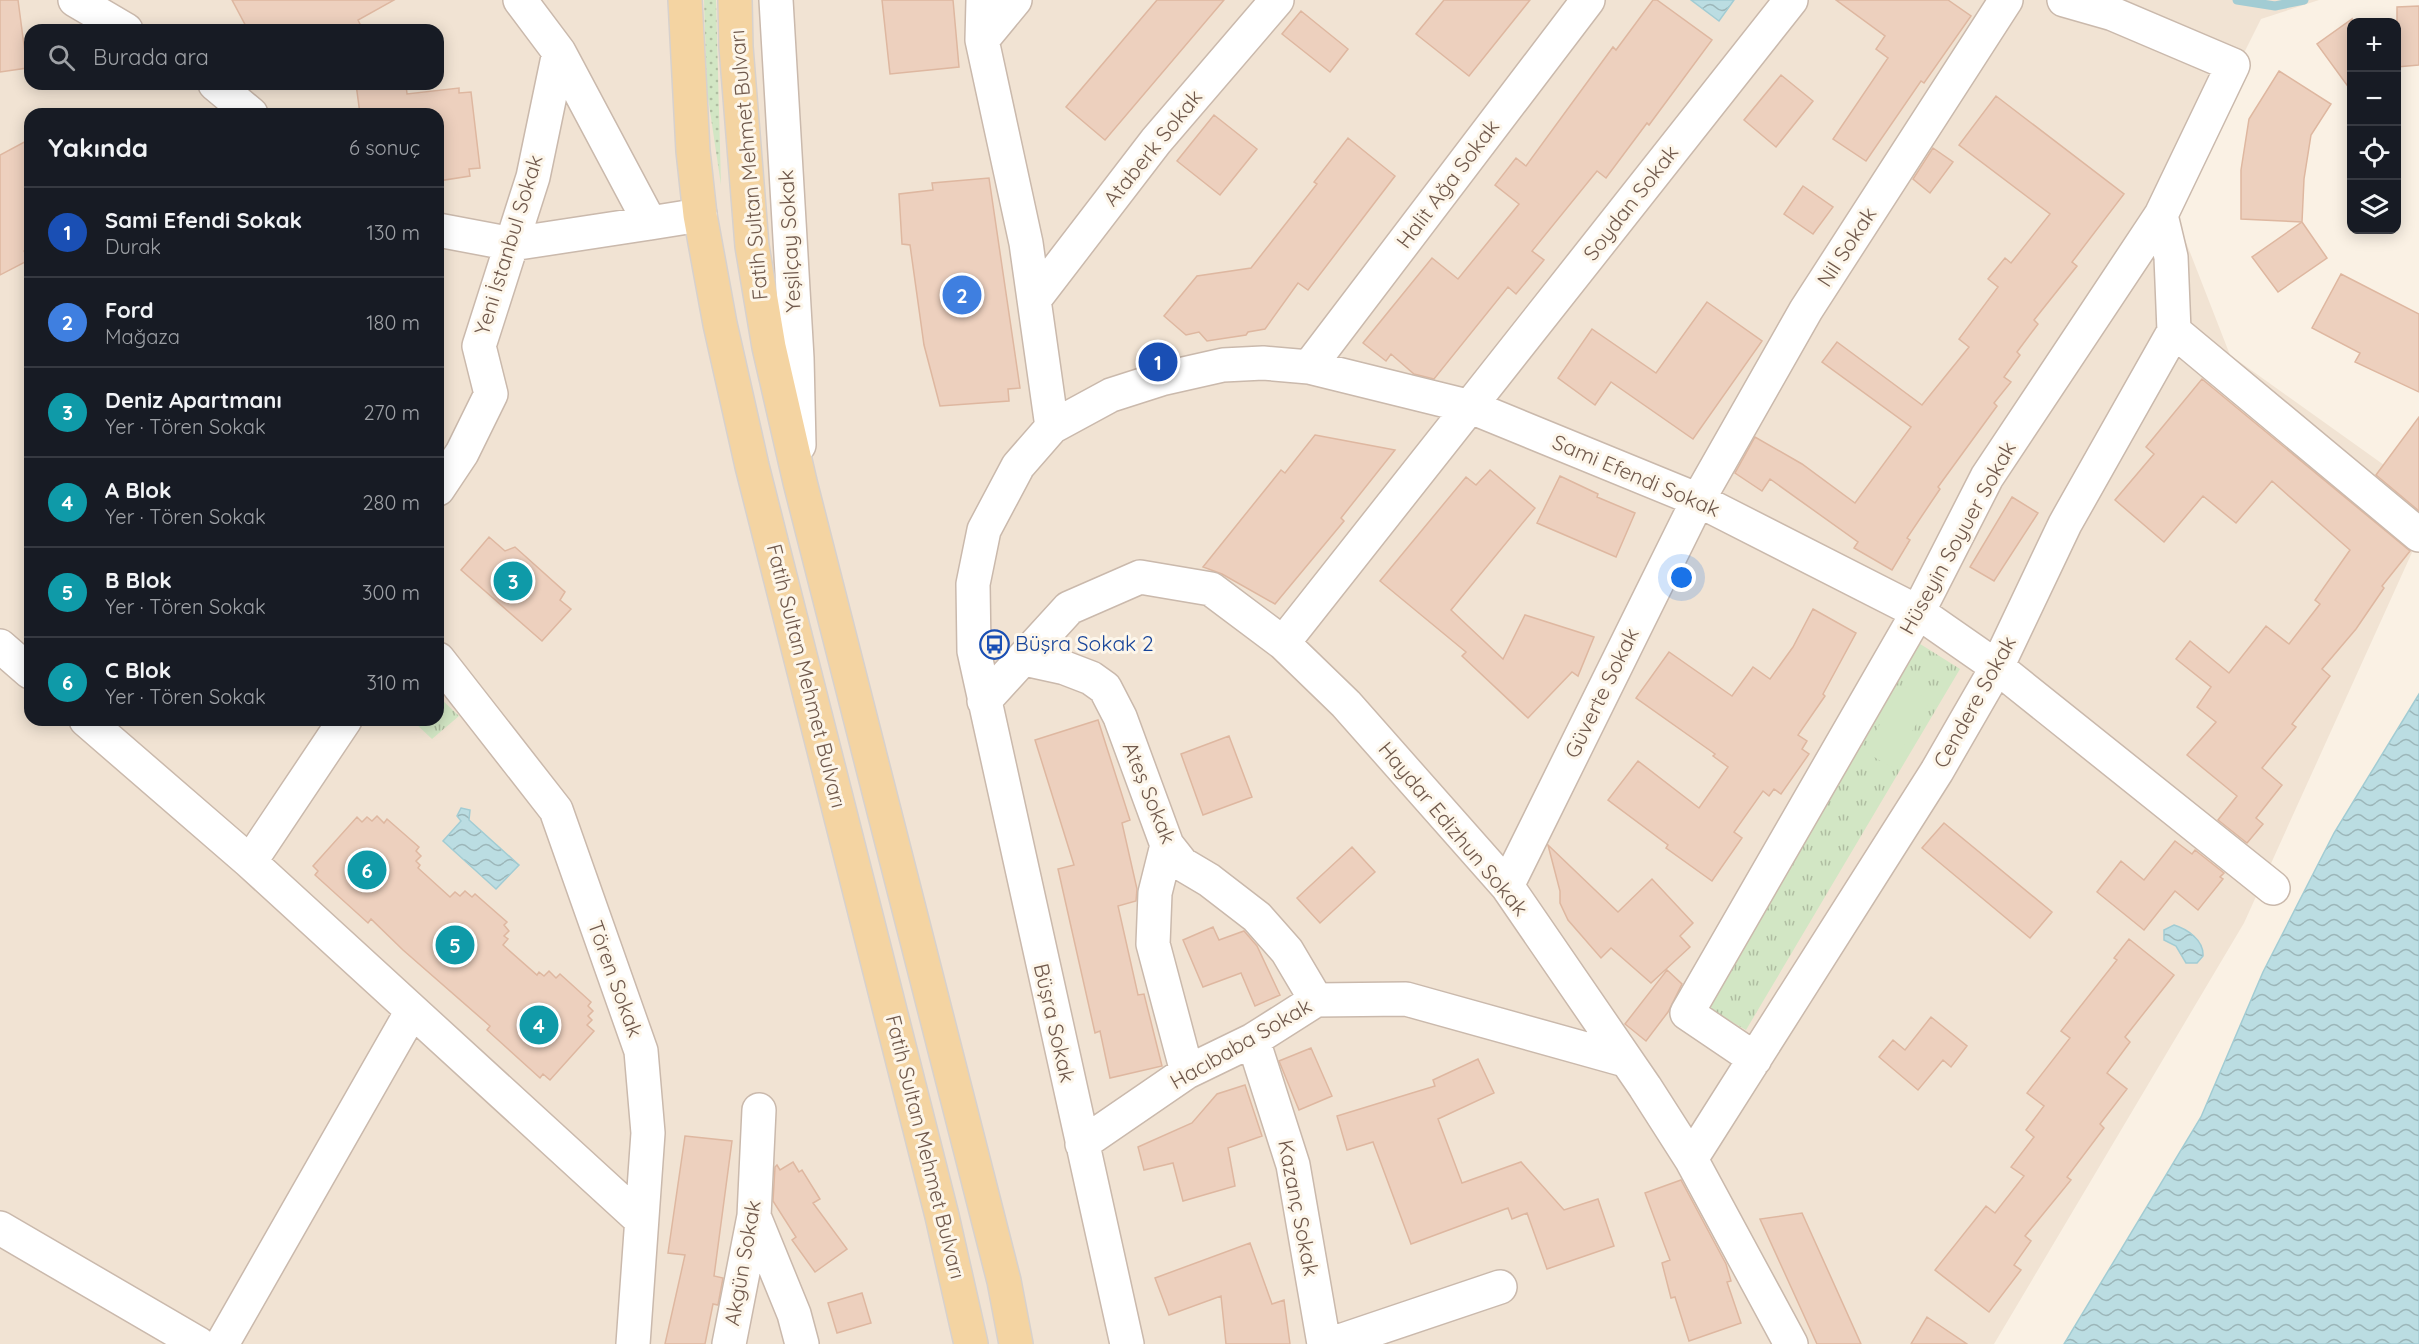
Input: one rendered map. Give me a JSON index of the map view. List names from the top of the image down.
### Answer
{
  "streets": {
    "main road": ["Fatih Sultan Mehmet Bulvarı"],
    "street": [
      "Ataberk Sokak",
      "Halit Ağa Sokak",
      "Soydan Sokak",
      "Yeşilçay Sokak",
      "Yeni İstanbul Sokak",
      "Nil Sokak",
      "Sami Efendi Sokak",
      "Hüseyin Soyuer Sokak",
      "Güverte Sokak",
      "Cendere Sokak",
      "Ateş Sokak",
      "Haydar Edizhun Sokak",
      "Tören Sokak",
      "Büşra Sokak",
      "Hacıbaba Sokak",
      "Kazanç Sokak",
      "Akgün Sokak"
    ]
  },
  "crossings": [
    ["Fatih Sultan Mehmet Bulvarı", "Yeşilçay Sokak"],
    ["Halit Ağa Sokak", "Sami Efendi Sokak"],
    ["Soydan Sokak", "Sami Efendi Sokak"],
    ["Soydan Sokak", "Haydar Edizhun Sokak"],
    ["Nil Sokak", "Sami Efendi Sokak"],
    ["Nil Sokak", "Güverte Sokak"],
    ["Sami Efendi Sokak", "Hüseyin Soyuer Sokak"],
    ["Sami Efendi Sokak", "Güverte Sokak"],
    ["Sami Efendi Sokak", "Cendere Sokak"],
    ["Sami Efendi Sokak", "Haydar Edizhun Sokak"],
    ["Sami Efendi Sokak", "Büşra Sokak"],
    ["Hüseyin Soyuer Sokak", "Cendere Sokak"],
    ["Güverte Sokak", "Haydar Edizhun Sokak"],
    ["Cendere Sokak", "Haydar Edizhun Sokak"],
    ["Ateş Sokak", "Haydar Edizhun Sokak"],
    ["Ateş Sokak", "Hacıbaba Sokak"],
    ["Haydar Edizhun Sokak", "Büşra Sokak"],
    ["Haydar Edizhun Sokak", "Hacıbaba Sokak"],
    ["Büşra Sokak", "Hacıbaba Sokak"],
    ["Hacıbaba Sokak", "Kazanç Sokak"]
  ],
  "places": {
    "bus stop": ["Büşra Sokak 2"]
  },
  "page": {
    "map_buttons": ["+", "−"],
    "search": "Burada ara",
    "heading": ["Yakında", "6 sonuç"],
    "list": [
      {
        "mark": "1",
        "name": "Sami Efendi Sokak",
        "note": "Durak",
        "value": "130 m"
      },
      {
        "mark": "2",
        "name": "Ford",
        "note": "Mağaza",
        "value": "180 m"
      },
      {
        "mark": "3",
        "name": "Deniz Apartmanı",
        "note": "Yer · Tören Sokak",
        "value": "270 m"
      },
      {
        "mark": "4",
        "name": "A Blok",
        "note": "Yer · Tören Sokak",
        "value": "280 m"
      },
      {
        "mark": "5",
        "name": "B Blok",
        "note": "Yer · Tören Sokak",
        "value": "300 m"
      },
      {
        "mark": "6",
        "name": "C Blok",
        "note": "Yer · Tören Sokak",
        "value": "310 m"
      }
    ],
    "pins": [
      "2",
      "1",
      "3",
      "6",
      "5",
      "4"
    ]
  }
}
